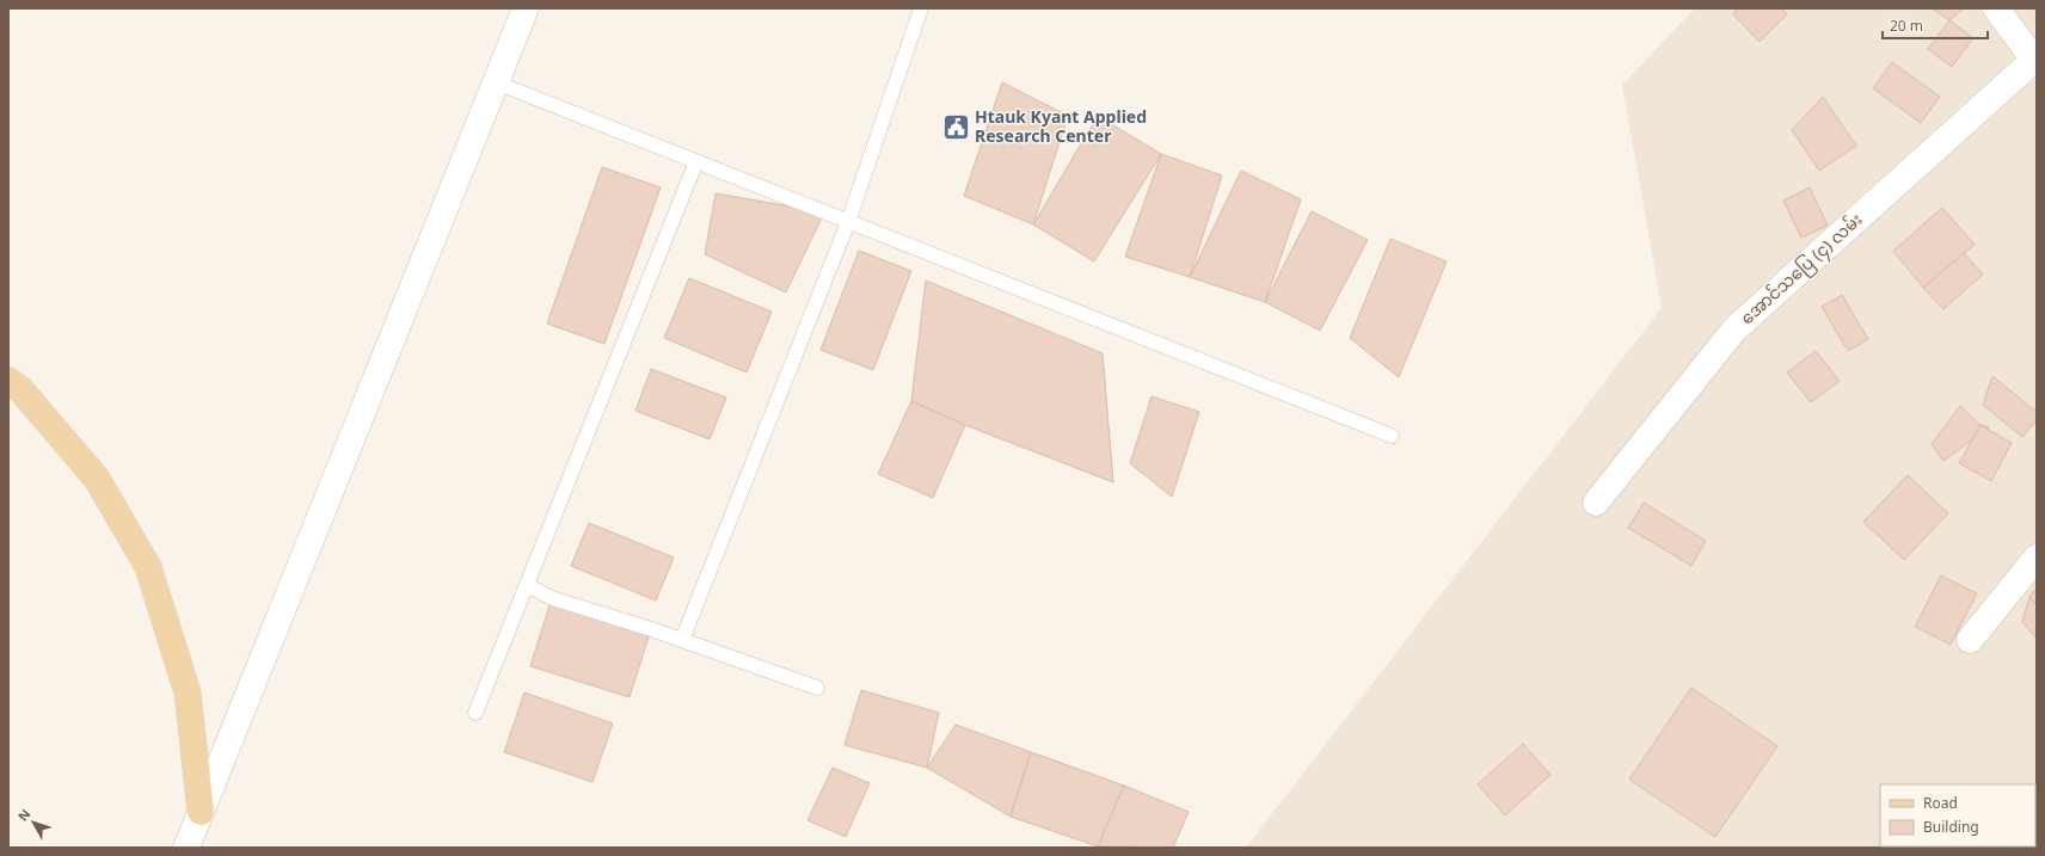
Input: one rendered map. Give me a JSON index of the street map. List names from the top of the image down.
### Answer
{
  "streets": {
    "main road": ["အောင်သပြေ (၄) လမ်း"]
  },
  "places": {
    "public building": ["Htauk Kyant Applied Research Center"]
  },
  "legend": ["Road", "Building"],
  "scale_bar": "20 m",
  "north": "top left"
}
